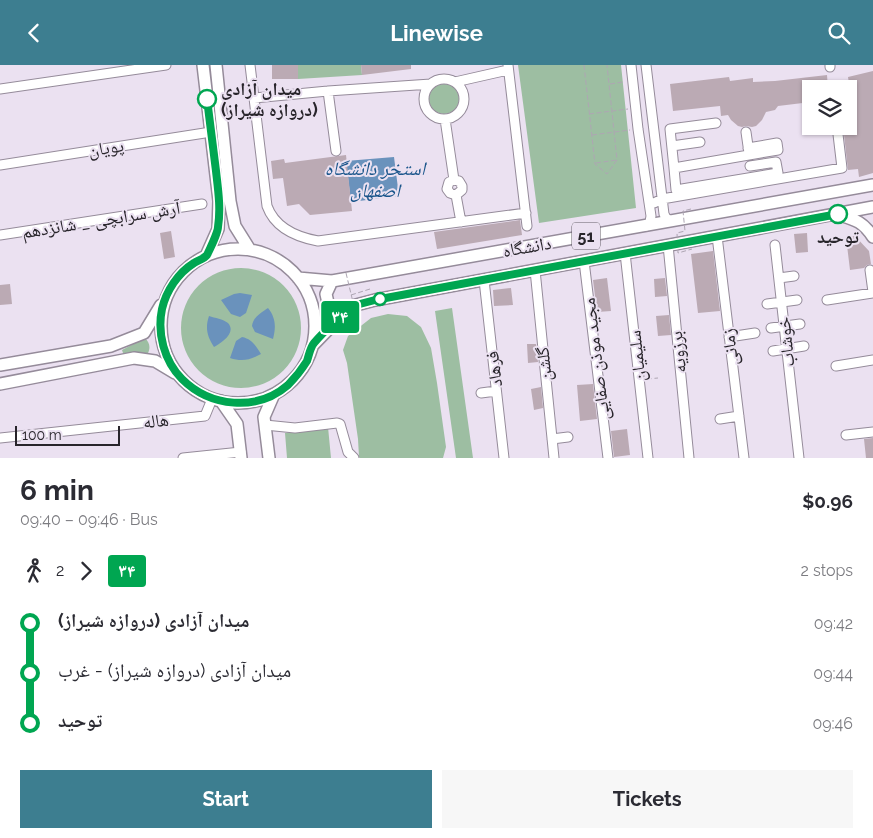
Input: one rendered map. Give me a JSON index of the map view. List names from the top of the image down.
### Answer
{
  "streets": {
    "main road": ["51", "دانشگاه"],
    "street": [
      "پویان",
      "آرش سرابچی _ شانزدهم",
      "خوشاب",
      "زمانی",
      "برزویه",
      "سلیمیان",
      "مجید موذن صفایی",
      "گلشن",
      "فرهاد",
      "هاله"
    ]
  },
  "crossings": [
    ["دانشگاه", "زمانی"],
    ["دانشگاه", "برزویه"],
    ["دانشگاه", "سلیمیان"],
    ["دانشگاه", "مجید موذن صفایی"],
    ["دانشگاه", "گلشن"],
    ["دانشگاه", "فرهاد"],
    ["دانشگاه", "هاله"]
  ],
  "water": ["استخر دانشگاه اصفهان"],
  "places": ["میدان آزادی (دروازه شیراز)", "توحید"],
  "lines": ["bus line ۳۴"],
  "scale_bar": "100 m",
  "page": {
    "header": "Linewise",
    "on_map": "۳۴",
    "scale": "100 m",
    "heading": ["6 min", "09:40 – 09:46 · Bus", "$0.96"],
    "legs": ["2", "۳۴", "2 stops"],
    "list": [
      {
        "name": "میدان آزادی (دروازه شیراز)",
        "value": "09:42"
      },
      {
        "name": "میدان آزادی (دروازه شیراز) - غرب",
        "value": "09:44"
      },
      {
        "name": "توحید",
        "value": "09:46"
      }
    ],
    "buttons": ["Start", "Tickets"]
  }
}
